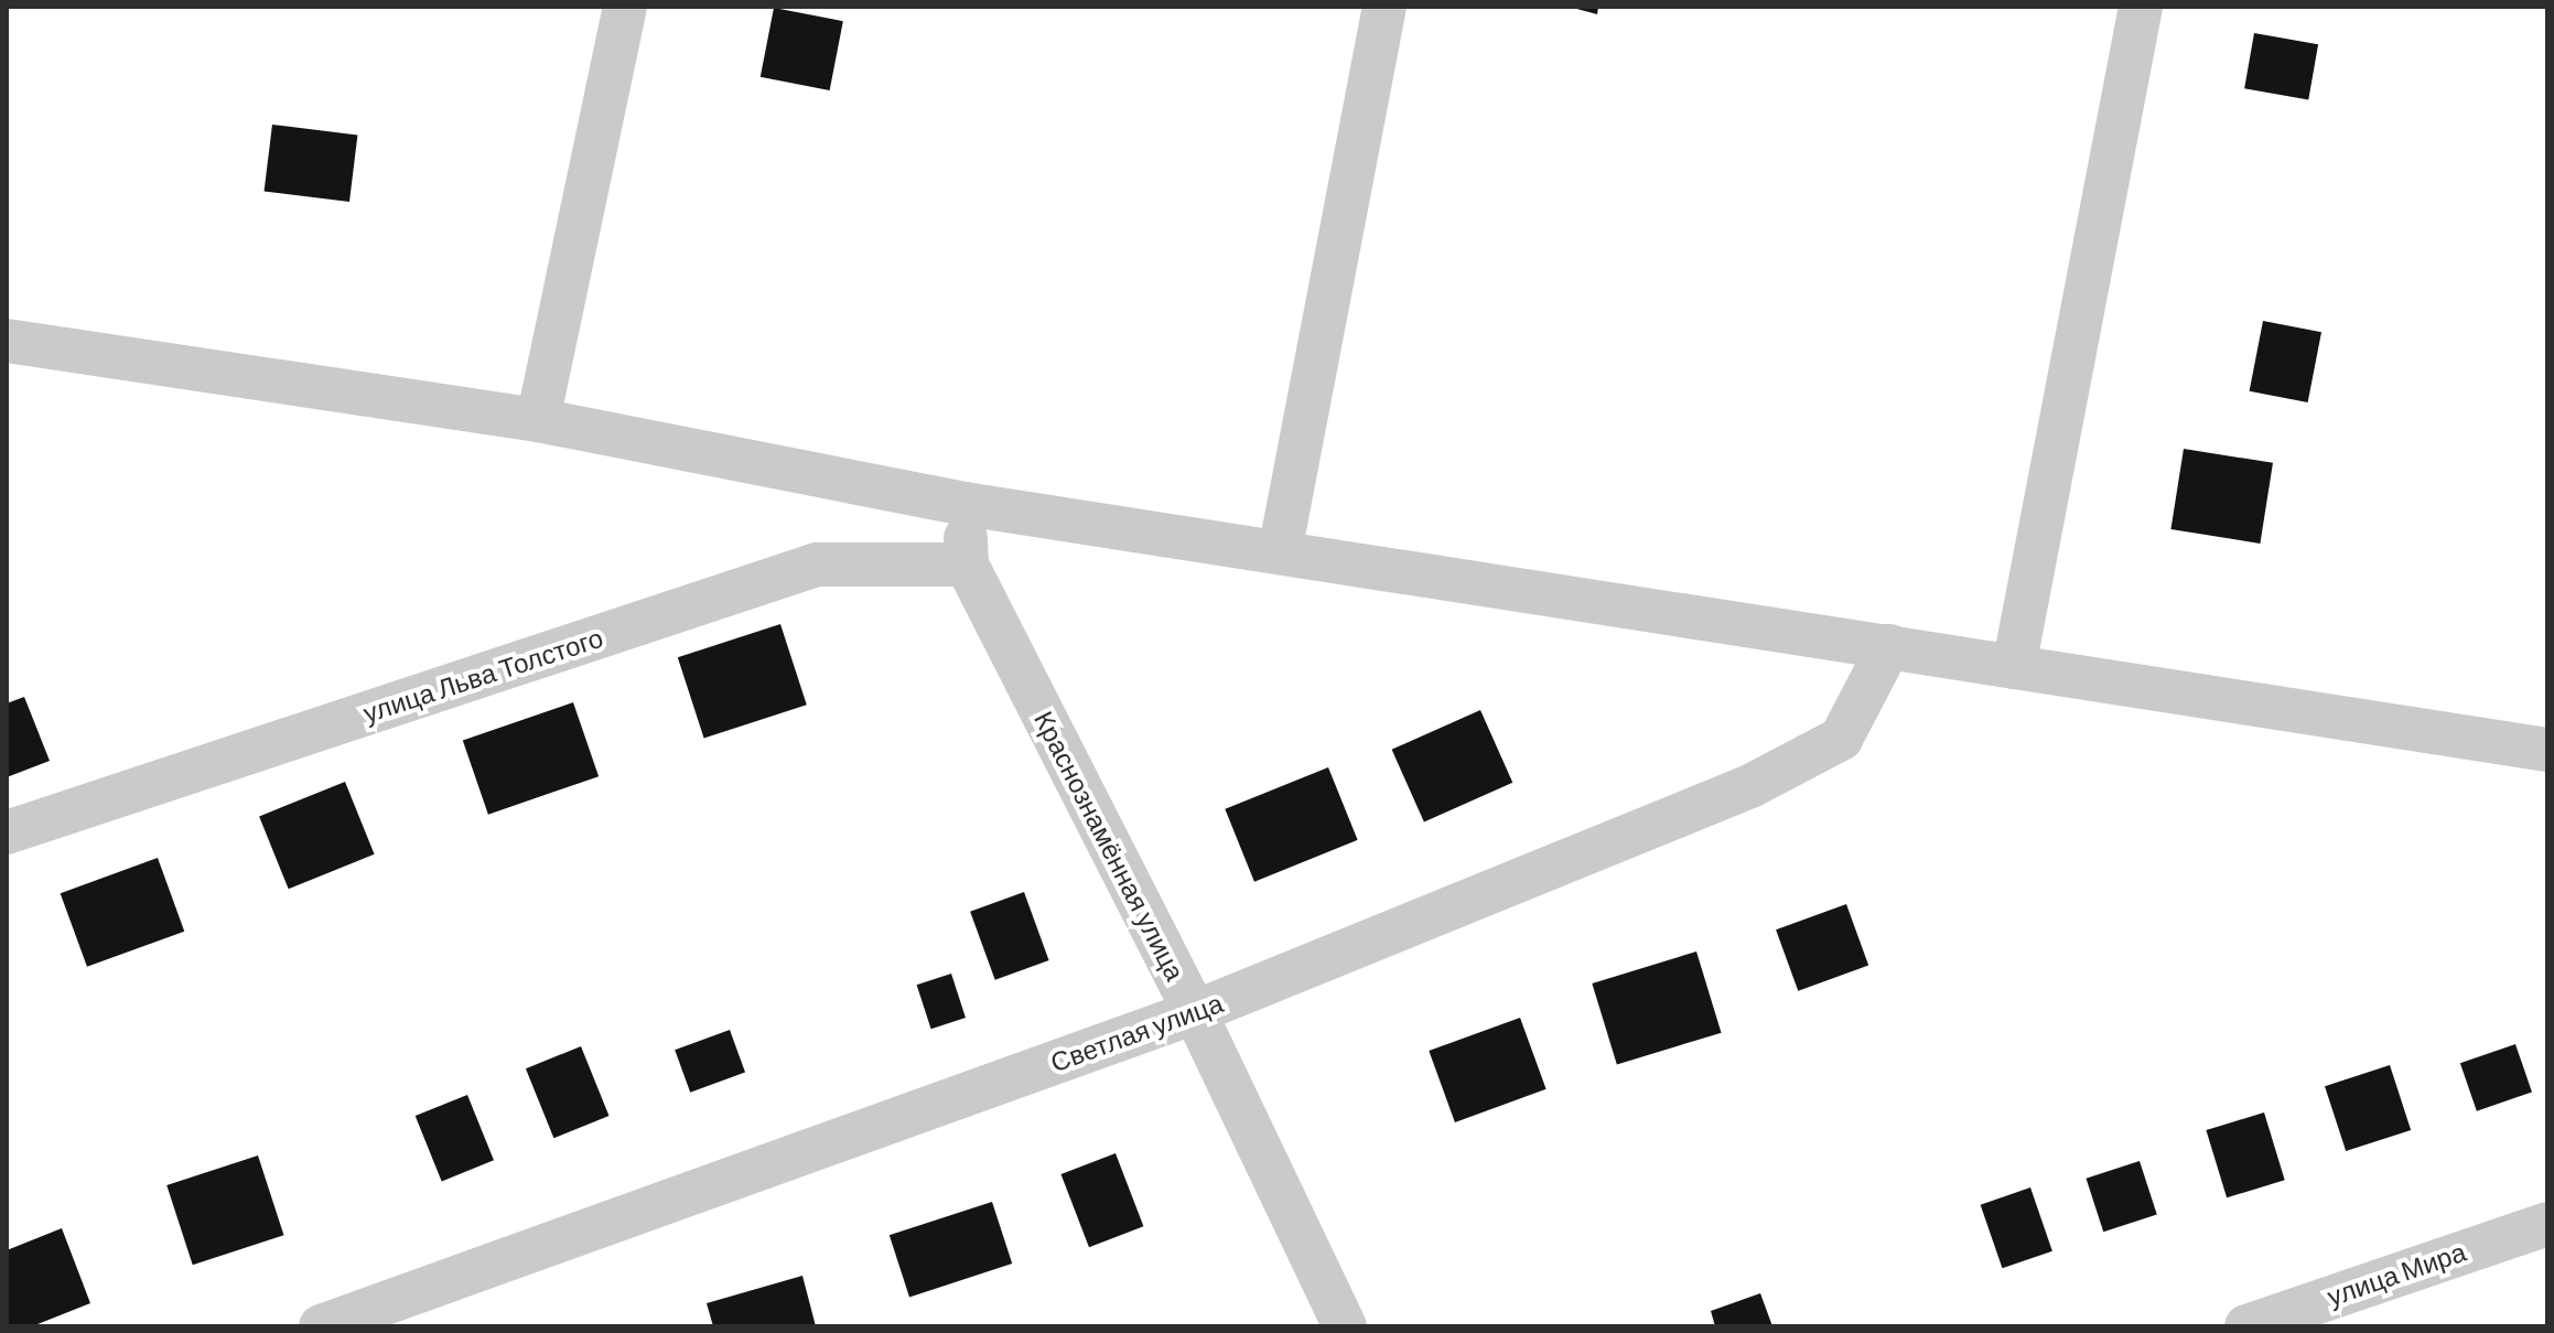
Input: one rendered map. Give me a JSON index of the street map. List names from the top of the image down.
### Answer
{
  "streets": {
    "street": [
      "улица Льва Толстого",
      "Краснознамённая улица",
      "Светлая улица",
      "улица Мира"
    ]
  },
  "crossings": [
    ["улица Льва Толстого", "Краснознамённая улица"],
    ["Краснознамённая улица", "Светлая улица"]
  ]
}
